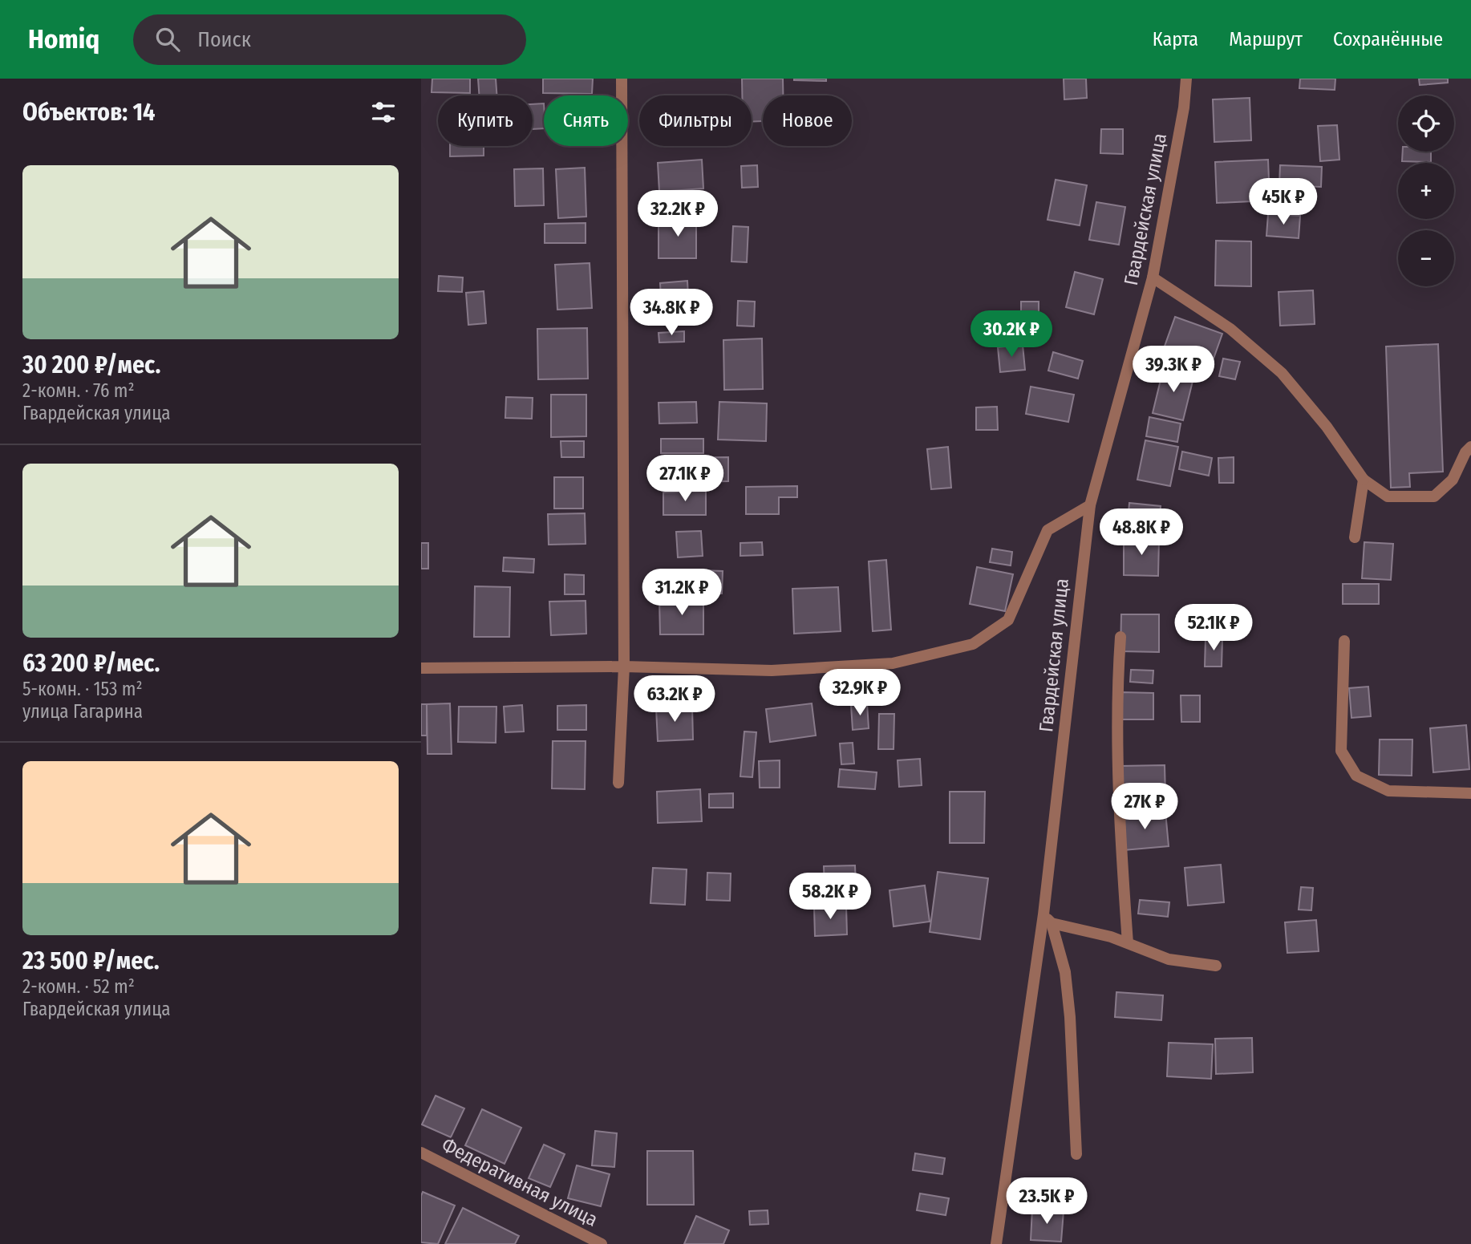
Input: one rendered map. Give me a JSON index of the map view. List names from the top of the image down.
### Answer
{
  "streets": {
    "street": ["Гвардейская улица", "Федеративная улица"]
  },
  "page": {
    "header": "Homiq",
    "search": "Поиск",
    "nav": ["Карта", "Маршрут", "Сохранённые"],
    "heading": "Объектов: 14",
    "map_buttons": ["+", "−"],
    "chip": [
      "Купить",
      "Снять",
      "Фильтры",
      "Новое"
    ],
    "list": [
      {
        "name": "30 200 ₽/мес.",
        "note": "2-комн. · 76 m² · Гвардейская улица"
      },
      {
        "name": "63 200 ₽/мес.",
        "note": "5-комн. · 153 m² · улица Гагарина"
      },
      {
        "name": "23 500 ₽/мес.",
        "note": "2-комн. · 52 m² · Гвардейская улица"
      }
    ],
    "price": [
      "45K ₽",
      "32.2K ₽",
      "34.8K ₽",
      "30.2K ₽",
      "39.3K ₽",
      "27.1K ₽",
      "48.8K ₽",
      "31.2K ₽",
      "52.1K ₽",
      "32.9K ₽",
      "63.2K ₽",
      "27K ₽",
      "58.2K ₽",
      "23.5K ₽"
    ]
  }
}
